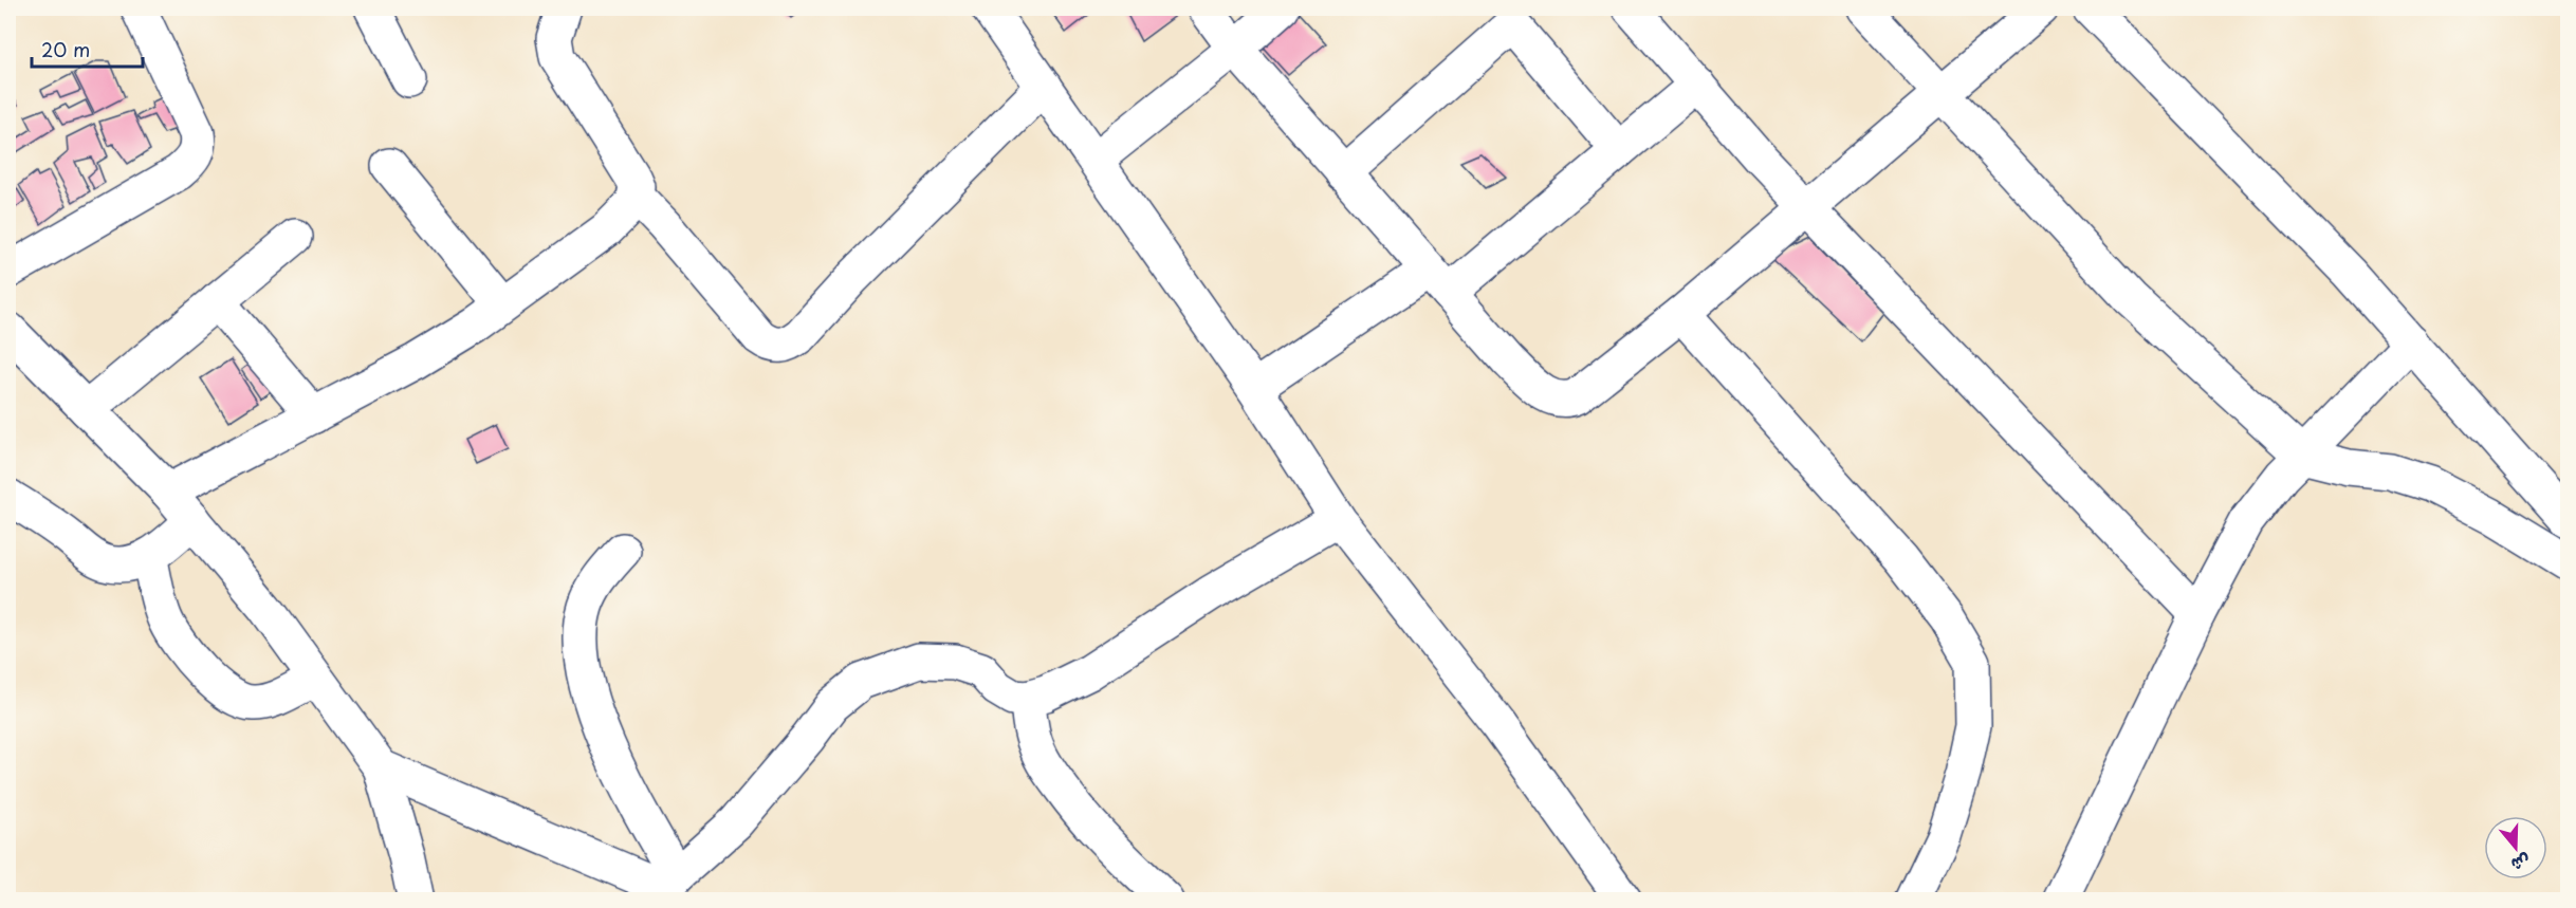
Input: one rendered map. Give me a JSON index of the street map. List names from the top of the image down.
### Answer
{
  "scale_bar": "20 m",
  "north": "bottom"
}
